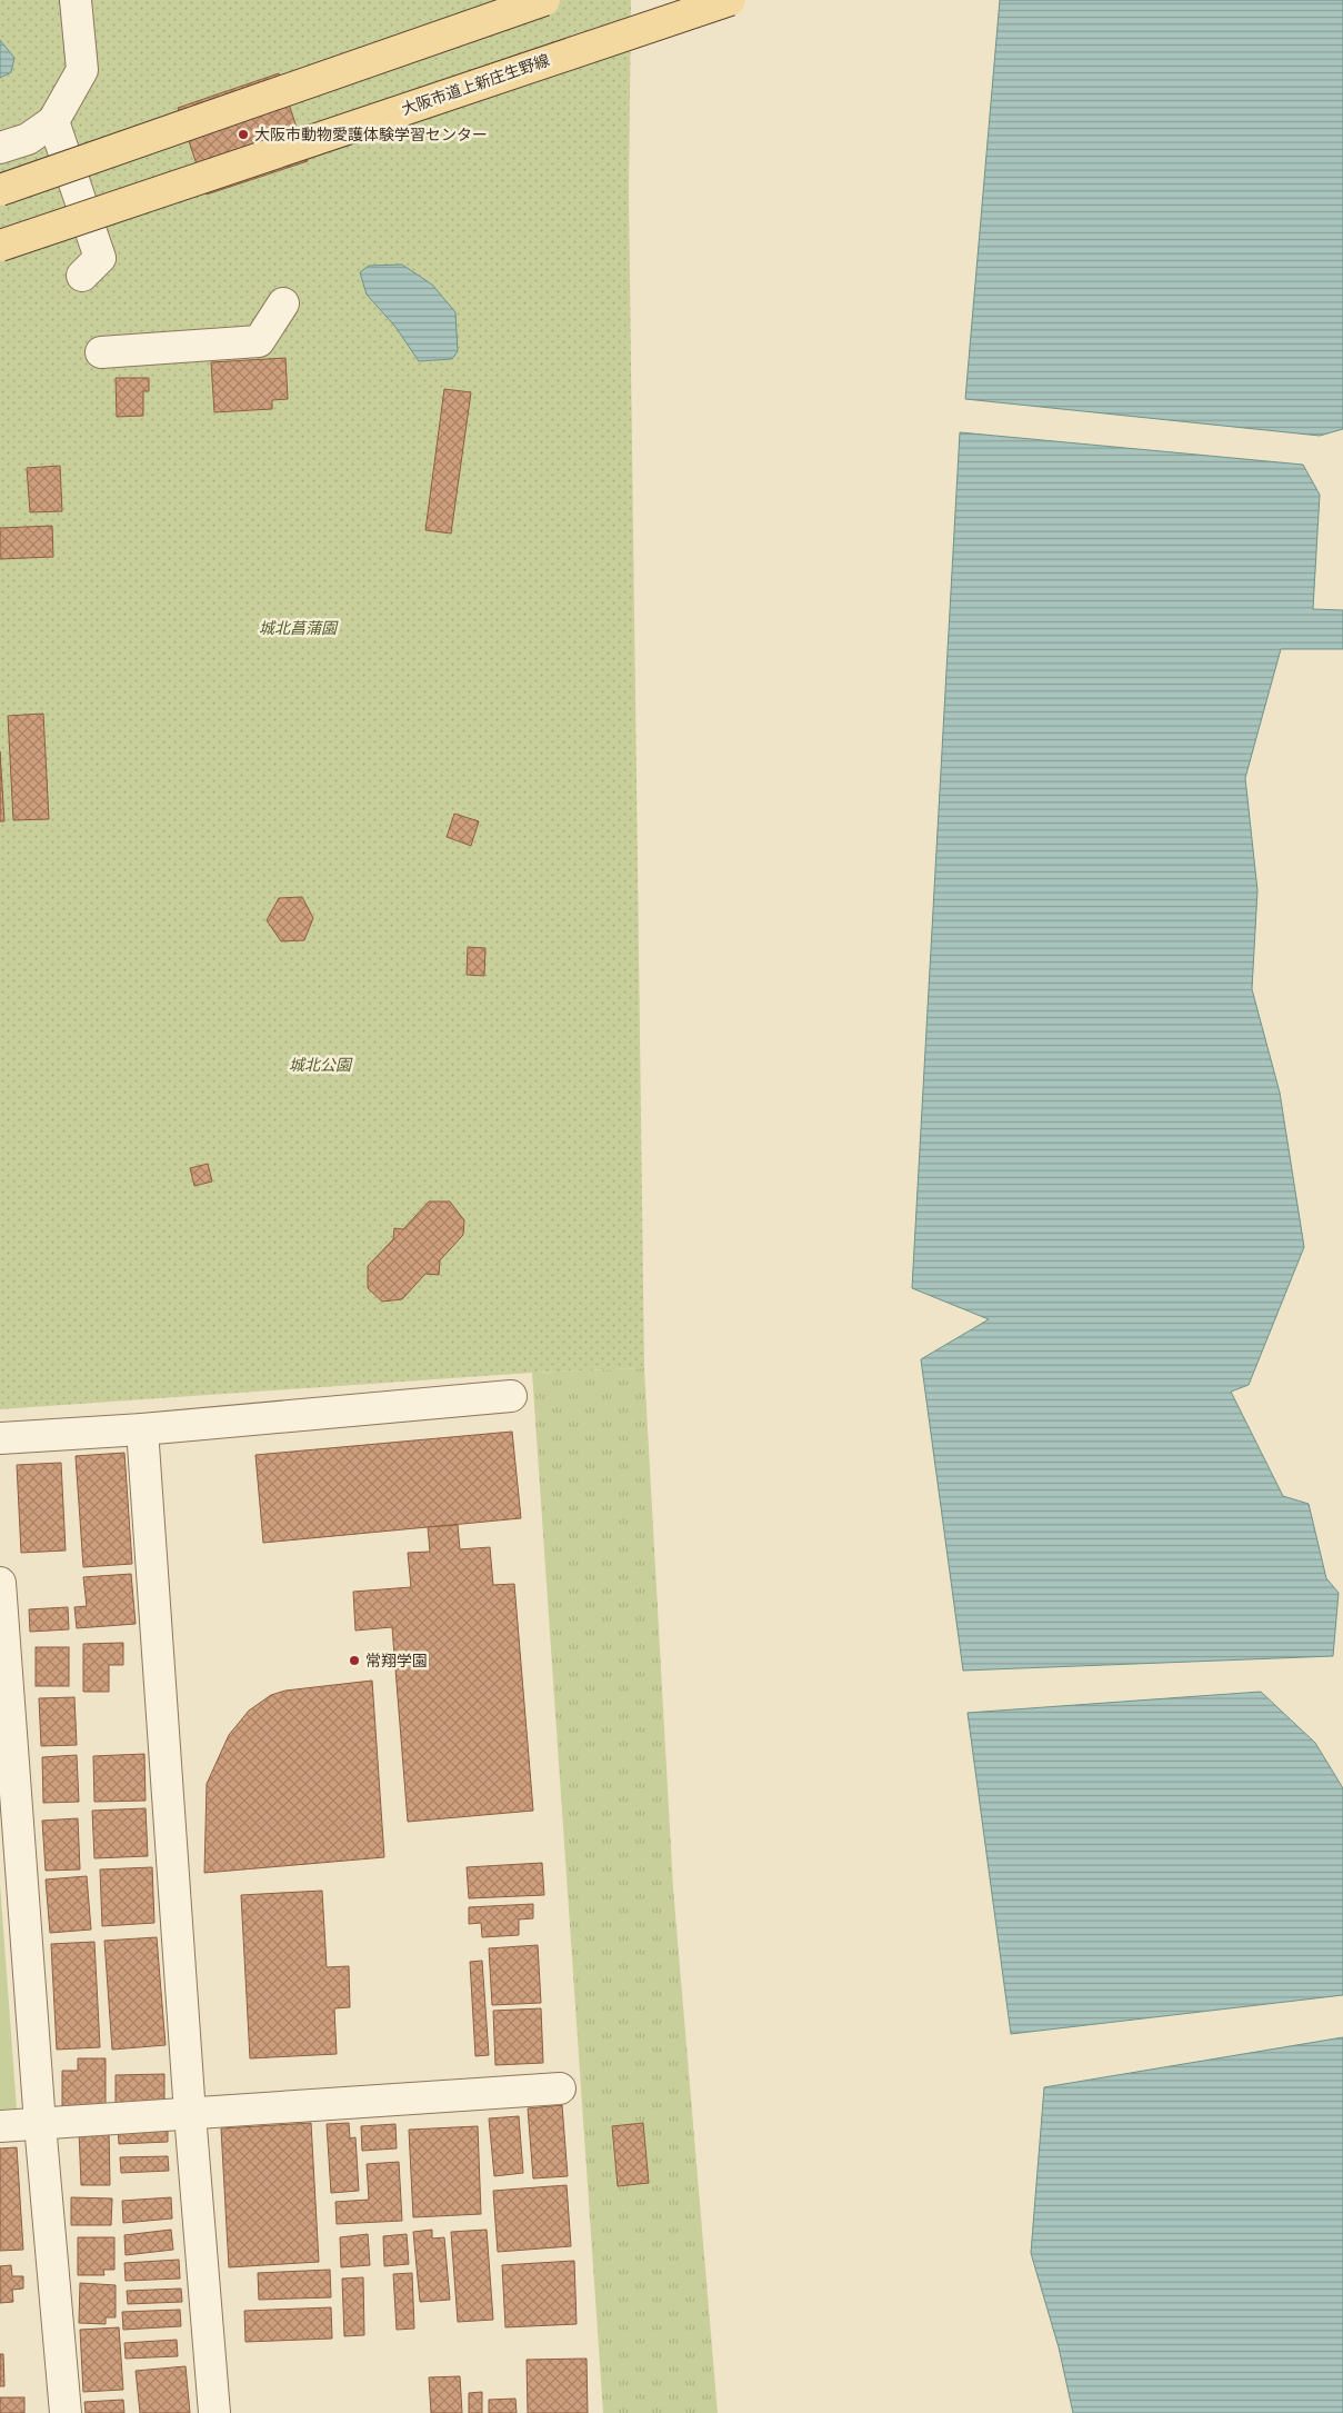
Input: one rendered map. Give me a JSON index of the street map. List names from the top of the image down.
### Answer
{
  "streets": {
    "main road": ["大阪市道上新庄生野線"]
  },
  "parks": ["城北菖蒲園", "城北公園"],
  "places": ["大阪市動物愛護体験学習センター", "常翔学園"]
}
